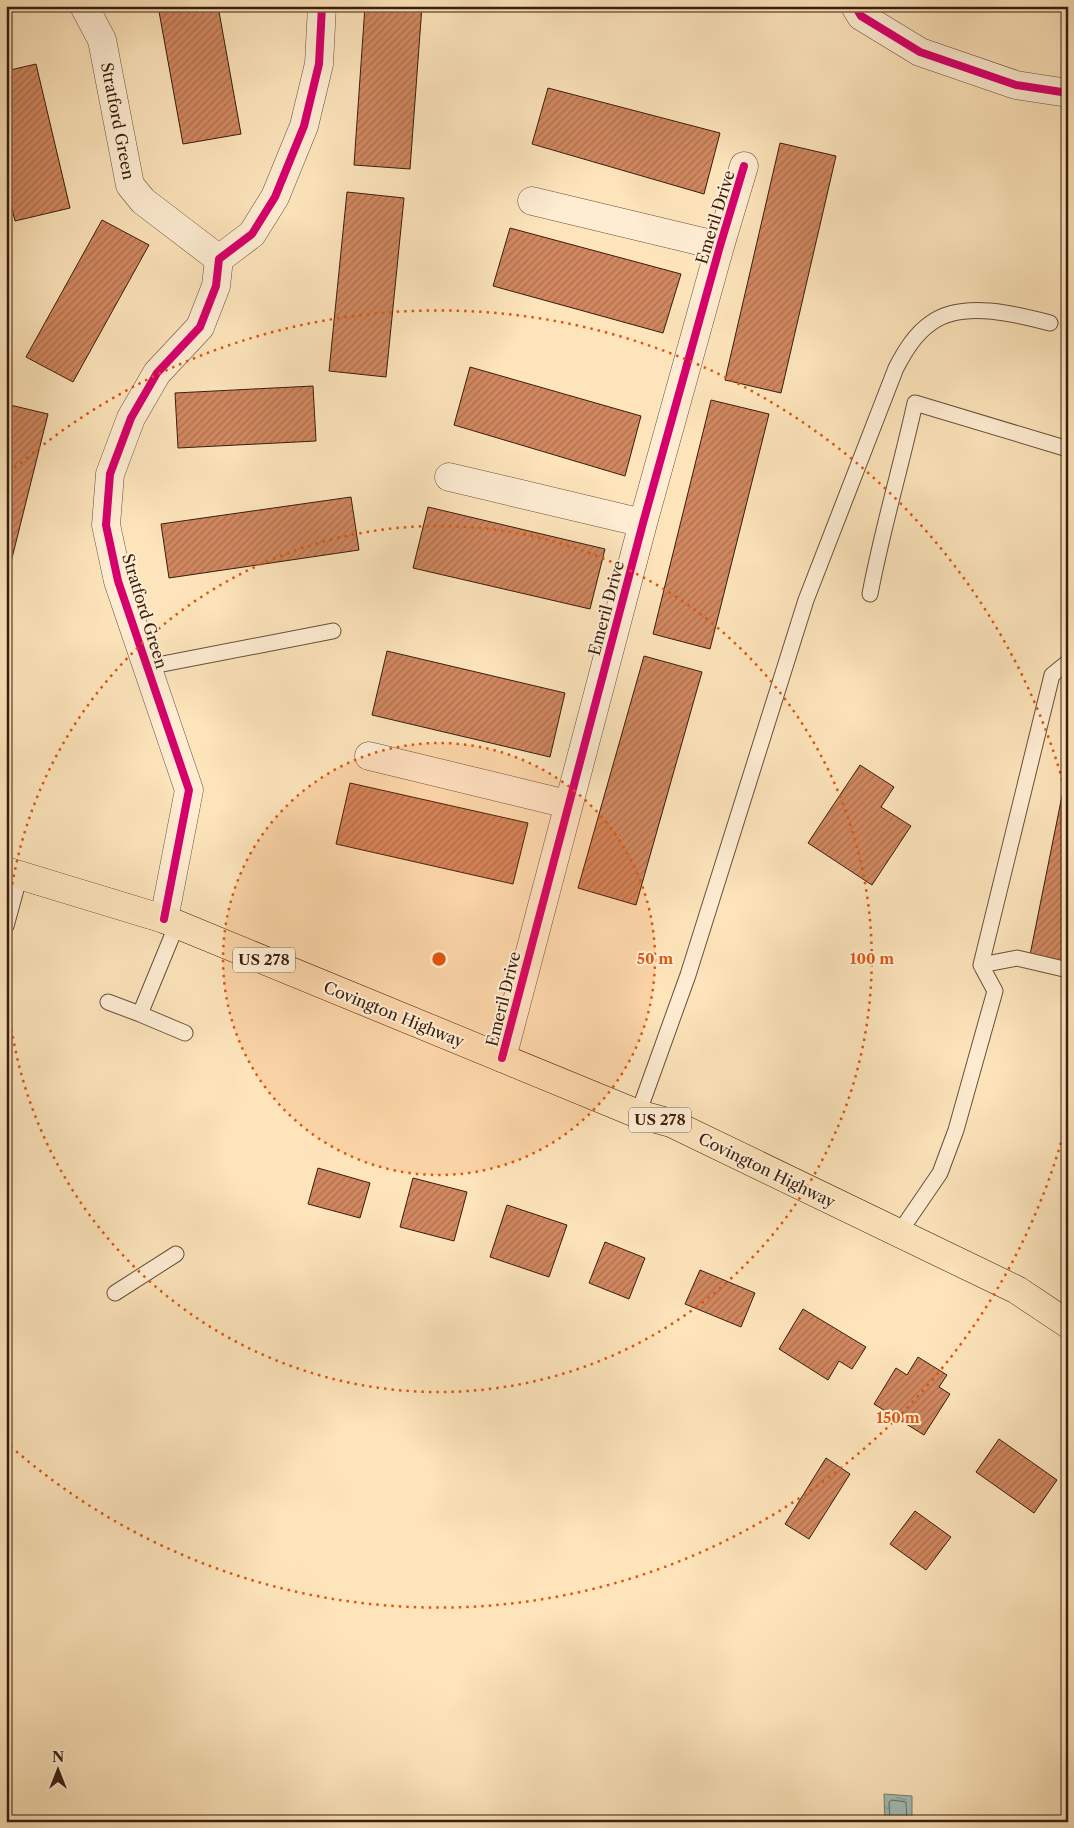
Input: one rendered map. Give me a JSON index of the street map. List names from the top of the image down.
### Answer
{
  "streets": {
    "main road": ["US 278", "Covington Highway"],
    "street": ["Stratford Green", "Emeril Drive"]
  },
  "crossings": [
    ["Stratford Green", "Covington Highway"],
    ["Emeril Drive", "Covington Highway"]
  ],
  "north": "top",
  "rings": ["50 m", "100 m", "150 m"]
}
